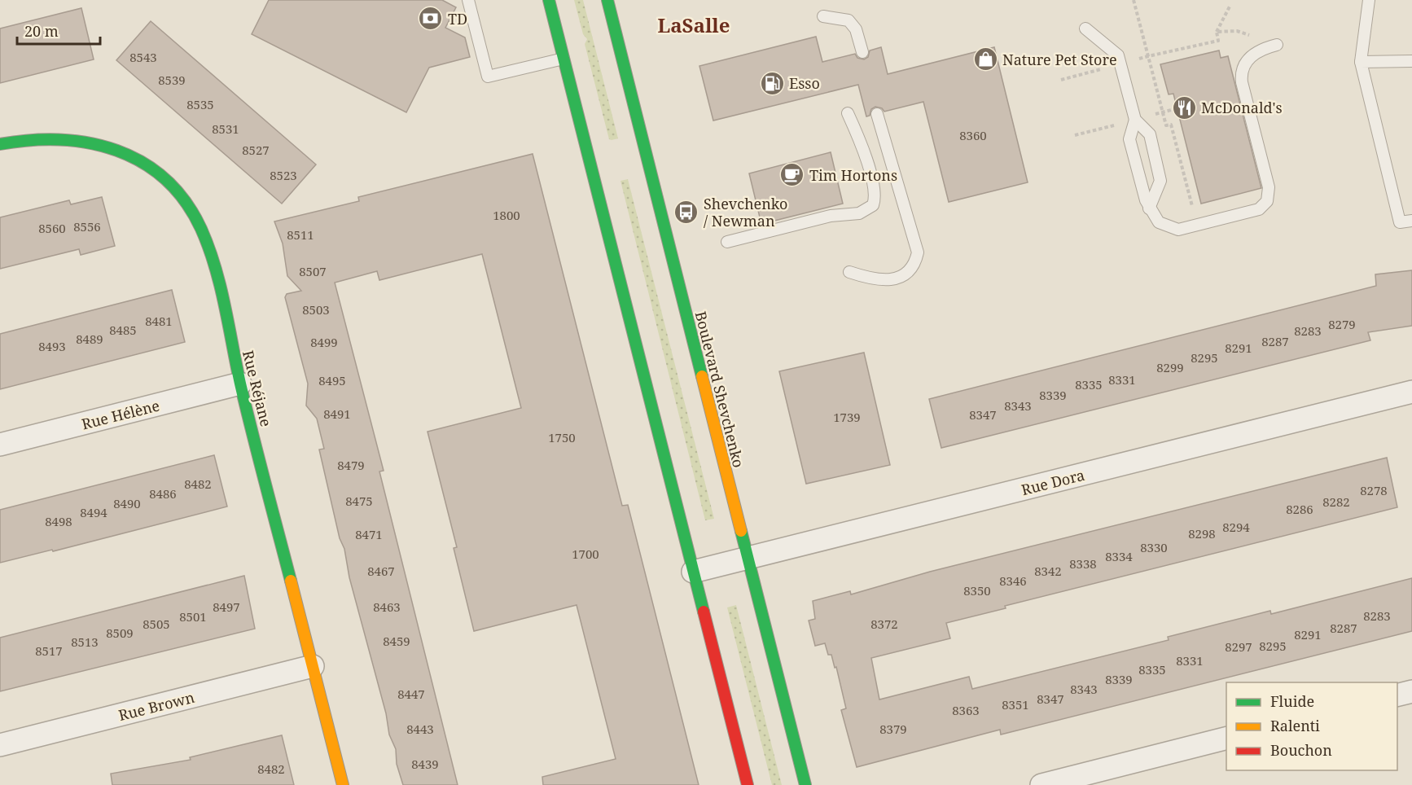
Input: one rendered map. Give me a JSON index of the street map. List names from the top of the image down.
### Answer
{
  "streets": {
    "street": [
      "Rue Réjane",
      "Boulevard Shevchenko",
      "Rue Hélène",
      "Rue Dora",
      "Rue Brown"
    ]
  },
  "crossings": [
    ["Rue Réjane", "Rue Hélène"],
    ["Rue Réjane", "Rue Brown"],
    ["Boulevard Shevchenko", "Rue Dora"]
  ],
  "districts": ["LaSalle"],
  "places": {
    "bank": ["TD"],
    "shop": ["Nature Pet Store"],
    "fuel station": ["Esso"],
    "restaurant": ["McDonald's"],
    "cafe": ["Tim Hortons"],
    "bus stop": ["Shevchenko / Newman"]
  },
  "house_numbers": [
    "8543",
    "8539",
    "8535",
    "8531",
    "8360",
    "8527",
    "8523",
    "1800",
    "8556",
    "8560",
    "8511",
    "8507",
    "8503",
    "8481",
    "8279",
    "8485",
    "8283",
    "8489",
    "8287",
    "8499",
    "8493",
    "8291",
    "8295",
    "8299",
    "8331",
    "8495",
    "8335",
    "8339",
    "8343",
    "8491",
    "8347",
    "1739",
    "1750",
    "8479",
    "8482",
    "8278",
    "8486",
    "8475",
    "8282",
    "8490",
    "8286",
    "8494",
    "8498",
    "8294",
    "8298",
    "8471",
    "8330",
    "1700",
    "8334",
    "8338",
    "8467",
    "8342",
    "8346",
    "8350",
    "8497",
    "8463",
    "8283",
    "8501",
    "8505",
    "8372",
    "8287",
    "8509",
    "8291",
    "8459",
    "8513",
    "8295",
    "8297",
    "8517",
    "8331",
    "8335",
    "8339",
    "8343",
    "8447",
    "8347",
    "8351",
    "8363",
    "8443",
    "8379",
    "8439",
    "8482"
  ],
  "legend": ["Fluide", "Ralenti", "Bouchon"],
  "scale_bar": "20 m"
}
